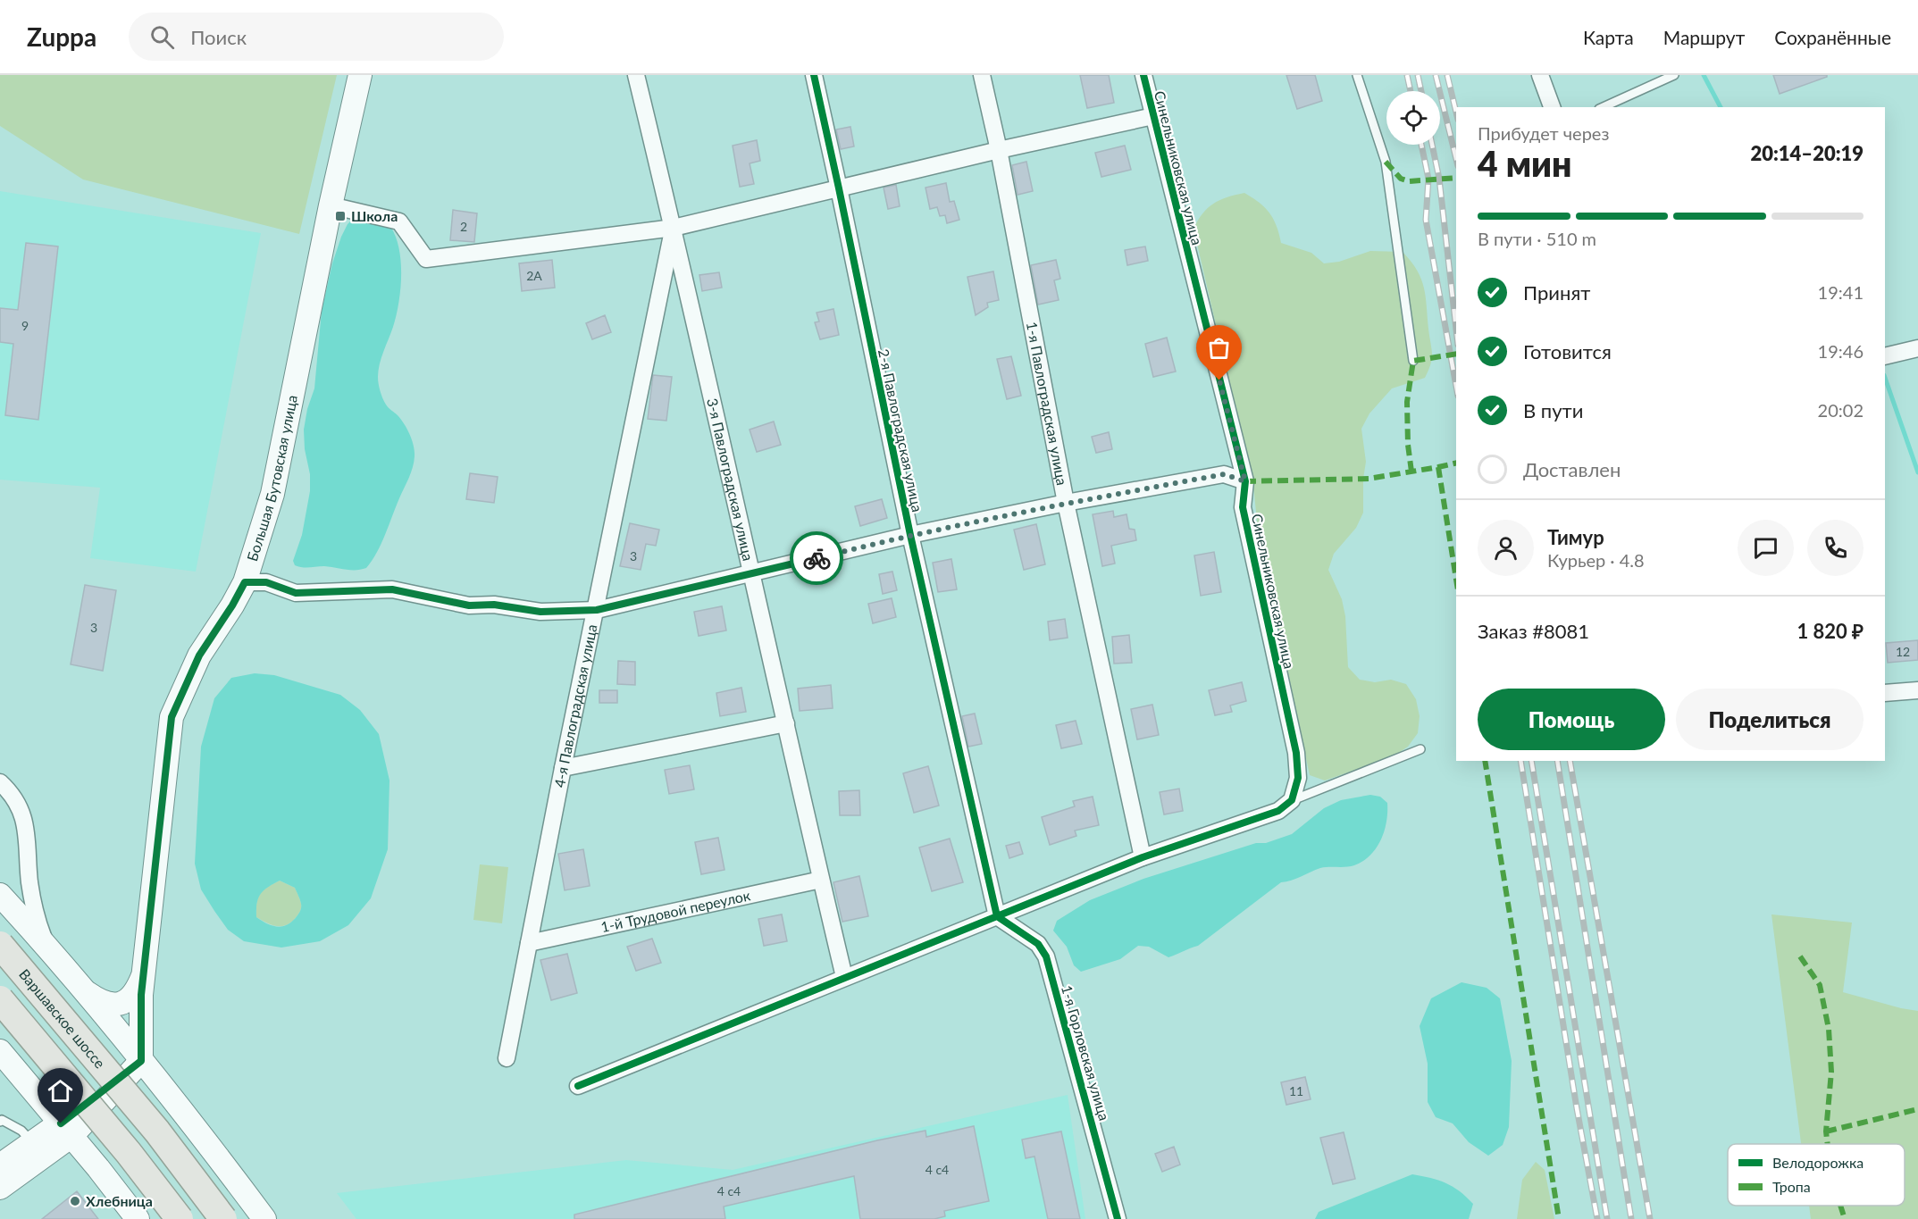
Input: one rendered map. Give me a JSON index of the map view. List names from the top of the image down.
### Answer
{
  "streets": {
    "main road": ["Варшавское шоссе"],
    "street": [
      "Синельниковская улица",
      "1-я Павлоградская улица",
      "2-я Павлоградская улица",
      "Большая Бутовская улица",
      "3-я Павлоградская улица",
      "4-я Павлоградская улица",
      "1-й Трудовой переулок",
      "1-я Горловская улица"
    ]
  },
  "crossings": [
    ["2-я Павлоградская улица", "1-я Горловская улица"],
    ["3-я Павлоградская улица", "4-я Павлоградская улица"],
    ["3-я Павлоградская улица", "1-й Трудовой переулок"],
    ["4-я Павлоградская улица", "1-й Трудовой переулок"]
  ],
  "places": {
    "transit": ["Школа"],
    "other": ["Хлебница"]
  },
  "house_numbers": [
    "2",
    "2А",
    "9",
    "3",
    "3",
    "12",
    "11",
    "4 с4",
    "4 с4"
  ],
  "legend": ["Велодорожка", "Тропа"],
  "page": {
    "header": "Zuppa",
    "search": "Поиск",
    "nav": ["Карта", "Маршрут", "Сохранённые"],
    "heading": ["4 мин", "Прибудет через", "20:14–20:19"],
    "panel": [
      "Тимур",
      "Курьер · 4.8",
      "Заказ #8081",
      "1 820 ₽"
    ],
    "bar": "В пути · 510 m",
    "list": [
      ["Принят", "19:41"],
      ["Готовится", "19:46"],
      ["В пути", "20:02"],
      "Доставлен"
    ],
    "buttons": ["Помощь", "Поделиться"]
  }
}
